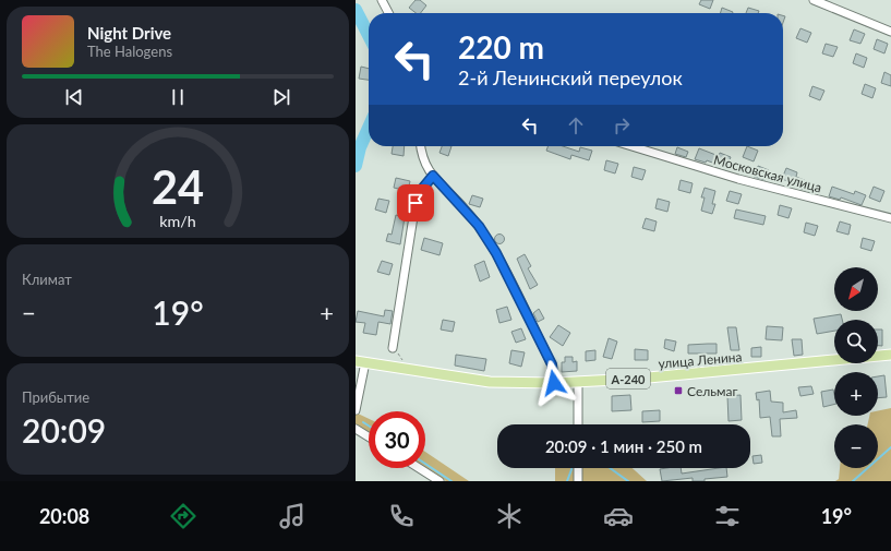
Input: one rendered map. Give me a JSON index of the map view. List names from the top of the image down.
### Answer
{
  "streets": {
    "main road": ["улица Ленина", "А-240"],
    "street": ["Московская улица"]
  },
  "places": {
    "transit": ["Сельмаг"]
  },
  "north": "bottom left",
  "page": {
    "turn": ["220 m", "2-й Ленинский переулок"],
    "song": ["Night Drive", "The Halogens"],
    "tile": [
      "Климат",
      ["Прибытие", "20:09"]
    ],
    "map_buttons": ["+", "−"],
    "heat": ["−", "19°", "+"],
    "limit": "30",
    "trip": "20:09 · 1 мин · 250 m",
    "tabs": ["20:08", "19°"],
    "gauge": ["24", "km/h"]
  }
}
